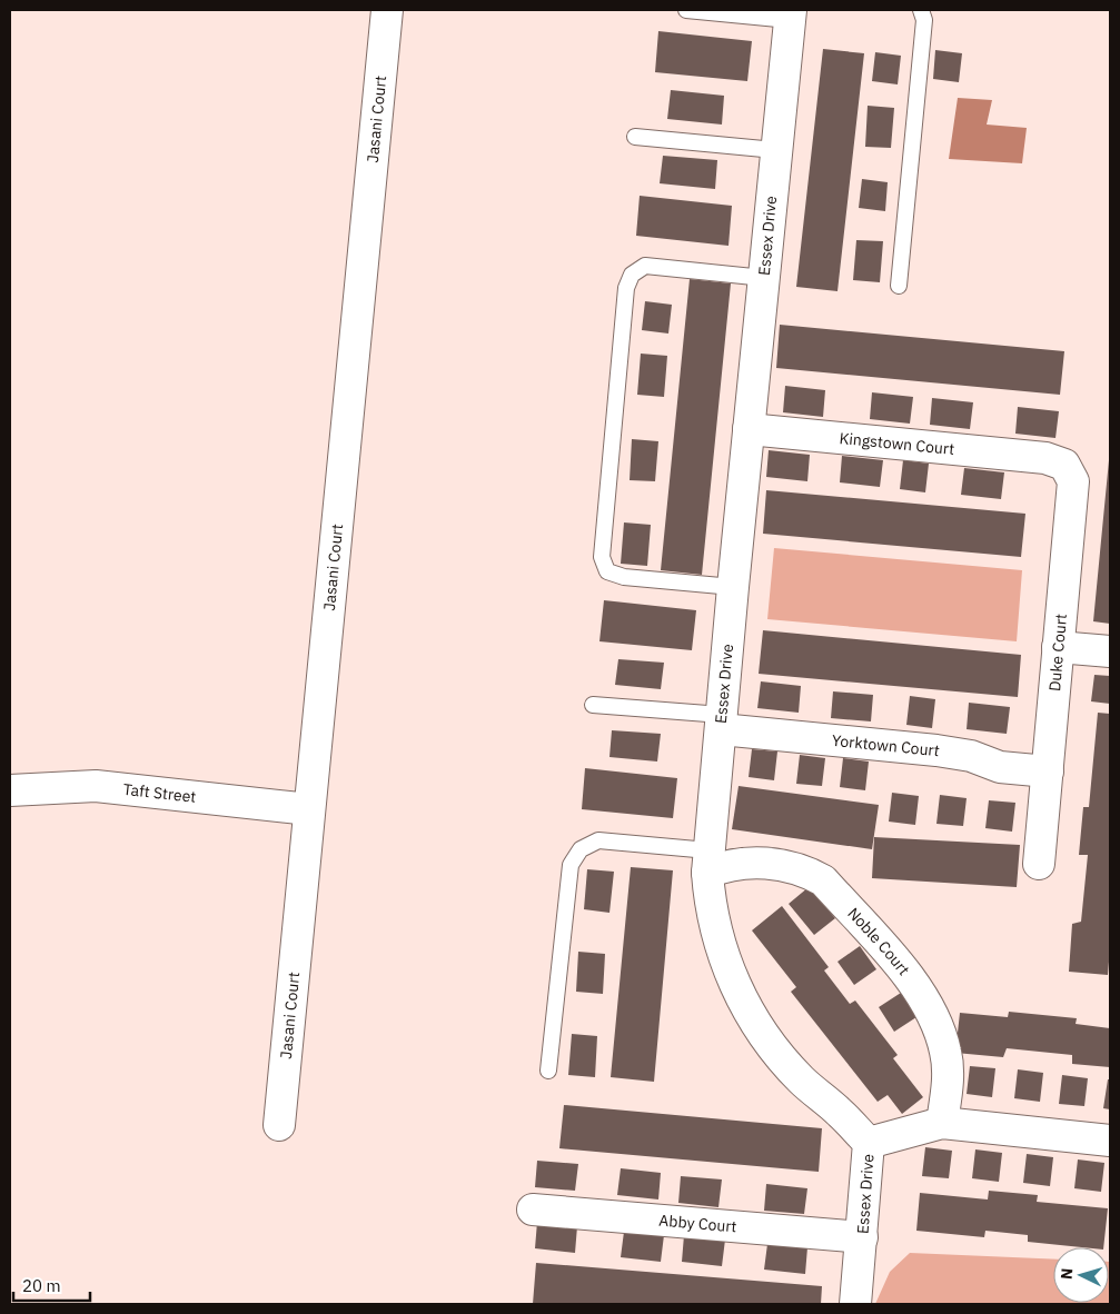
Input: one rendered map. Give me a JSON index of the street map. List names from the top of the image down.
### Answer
{
  "streets": {
    "street": [
      "Jasani Court",
      "Essex Drive",
      "Kingstown Court",
      "Duke Court",
      "Yorktown Court",
      "Taft Street",
      "Noble Court",
      "Abby Court"
    ]
  },
  "crossings": [
    ["Jasani Court", "Taft Street"],
    ["Essex Drive", "Kingstown Court"],
    ["Essex Drive", "Yorktown Court"],
    ["Essex Drive", "Noble Court"],
    ["Essex Drive", "Abby Court"],
    ["Kingstown Court", "Duke Court"],
    ["Duke Court", "Yorktown Court"]
  ],
  "scale_bar": "20 m",
  "north": "left"
}
